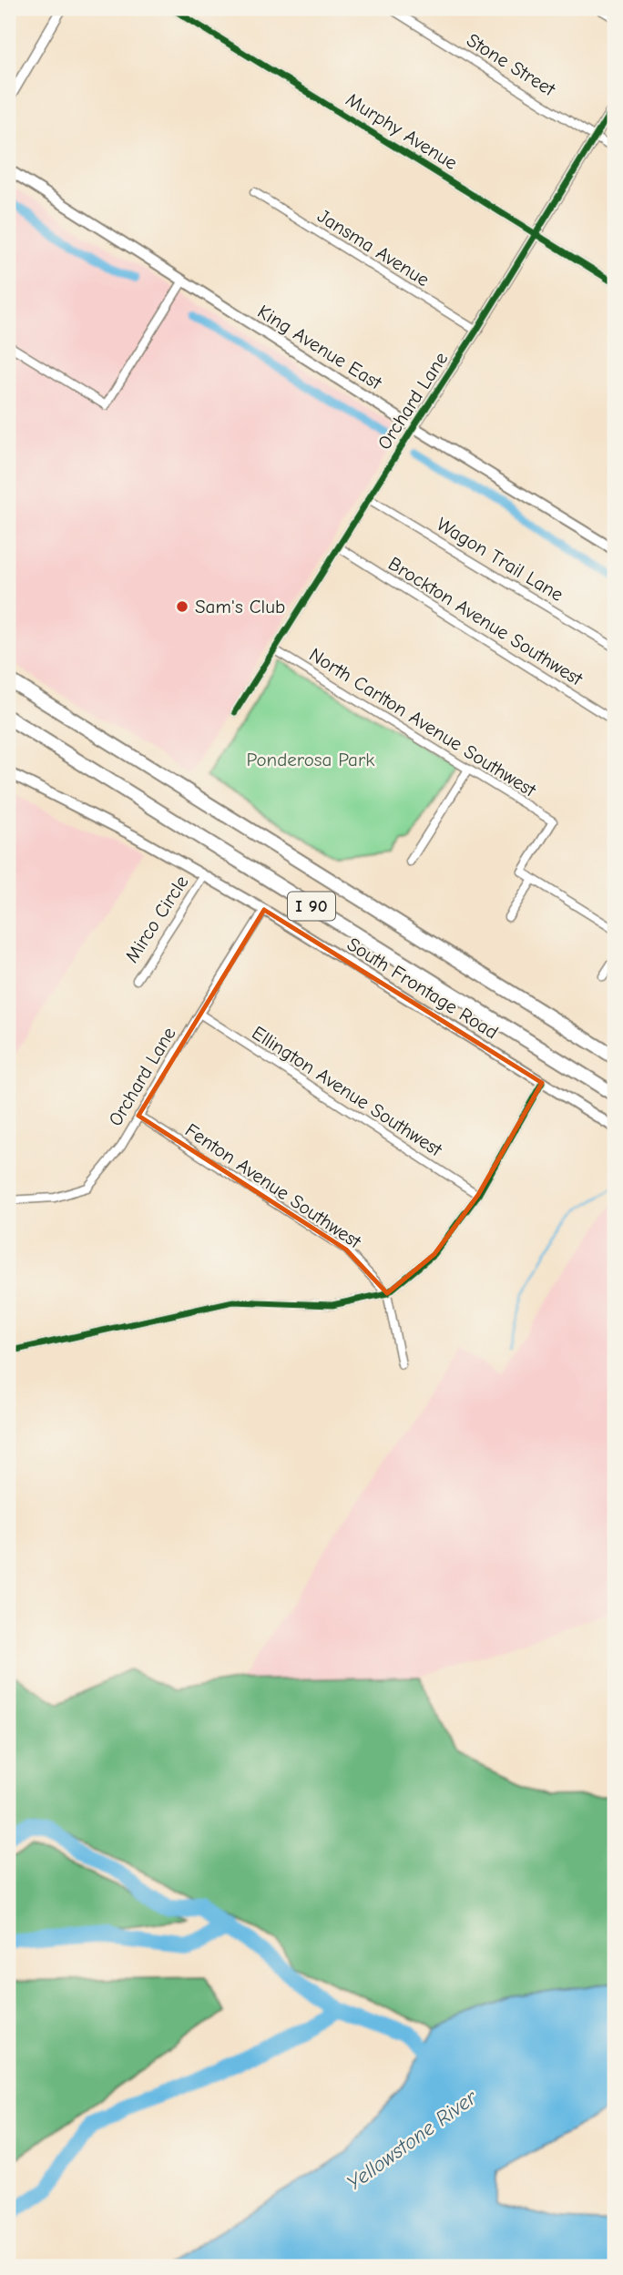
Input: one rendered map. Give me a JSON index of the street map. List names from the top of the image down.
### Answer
{
  "streets": {
    "highway": ["I 90"],
    "main road": ["King Avenue East", "South Frontage Road"],
    "street": [
      "Stone Street",
      "Murphy Avenue",
      "Jansma Avenue",
      "Orchard Lane",
      "Wagon Trail Lane",
      "Brockton Avenue Southwest",
      "North Carlton Avenue Southwest",
      "Mirco Circle",
      "Ellington Avenue Southwest",
      "Fenton Avenue Southwest"
    ]
  },
  "crossings": [
    ["Stone Street", "Orchard Lane"],
    ["Murphy Avenue", "Orchard Lane"],
    ["Jansma Avenue", "Orchard Lane"],
    ["King Avenue East", "Orchard Lane"],
    ["Orchard Lane", "Wagon Trail Lane"],
    ["Orchard Lane", "Brockton Avenue Southwest"],
    ["Orchard Lane", "North Carlton Avenue Southwest"],
    ["Orchard Lane", "South Frontage Road"],
    ["Orchard Lane", "Ellington Avenue Southwest"],
    ["Orchard Lane", "Fenton Avenue Southwest"],
    ["Mirco Circle", "South Frontage Road"]
  ],
  "water": ["Yellowstone River"],
  "parks": ["Ponderosa Park"],
  "places": ["Sam's Club"]
}
